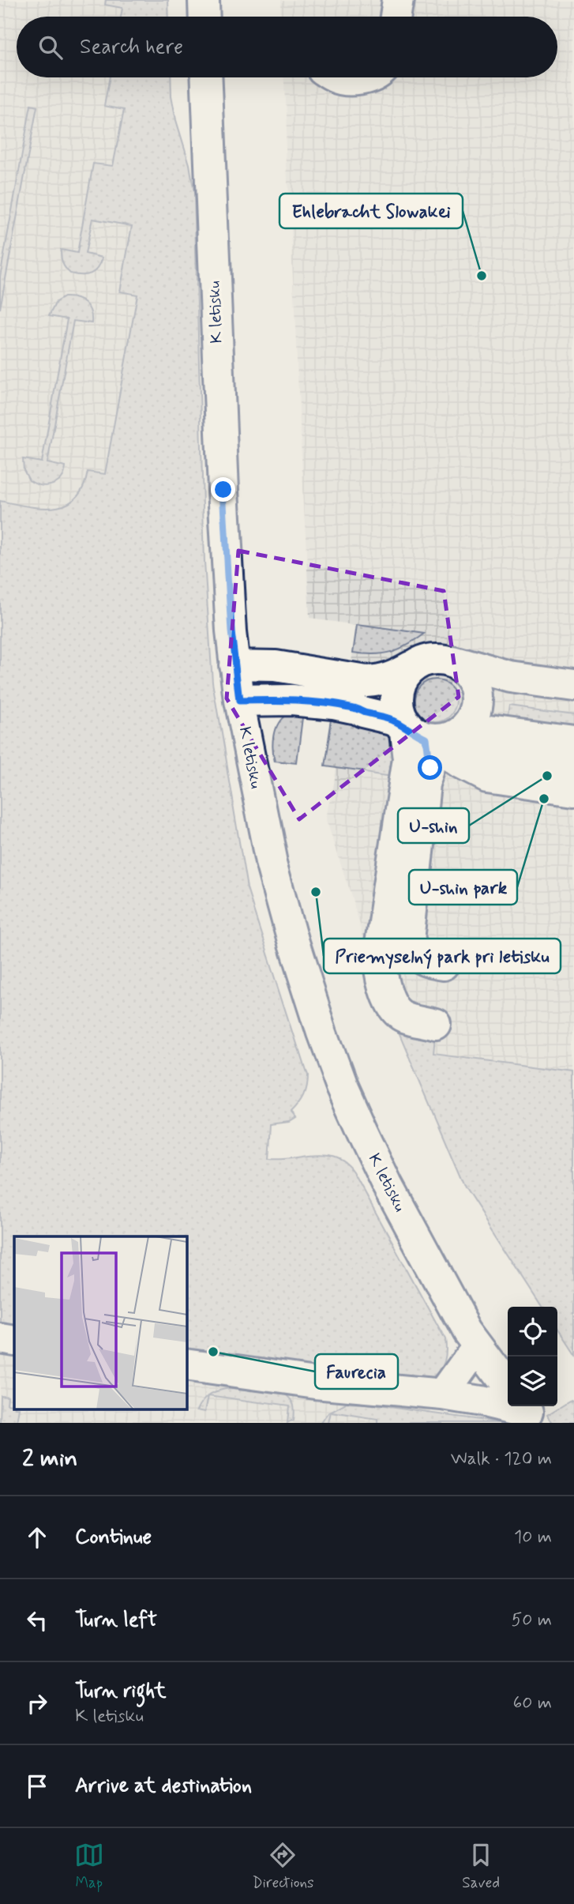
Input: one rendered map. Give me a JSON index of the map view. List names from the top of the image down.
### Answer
{
  "streets": {
    "street": ["K letisku"]
  },
  "places": [
    "Ehlebracht Slowakei",
    "U-shin",
    "U-shin park",
    "Priemyselný park pri letisku",
    "Faurecia"
  ],
  "page": {
    "search": "Search here",
    "heading": ["2 min", "Walk · 120 m"],
    "list": [
      ["Continue", "10 m"],
      ["Turn left", "50 m"],
      ["Turn right", "K letisku", "60 m"],
      "Arrive at destination"
    ],
    "nav": ["Map", "Directions", "Saved"]
  }
}
